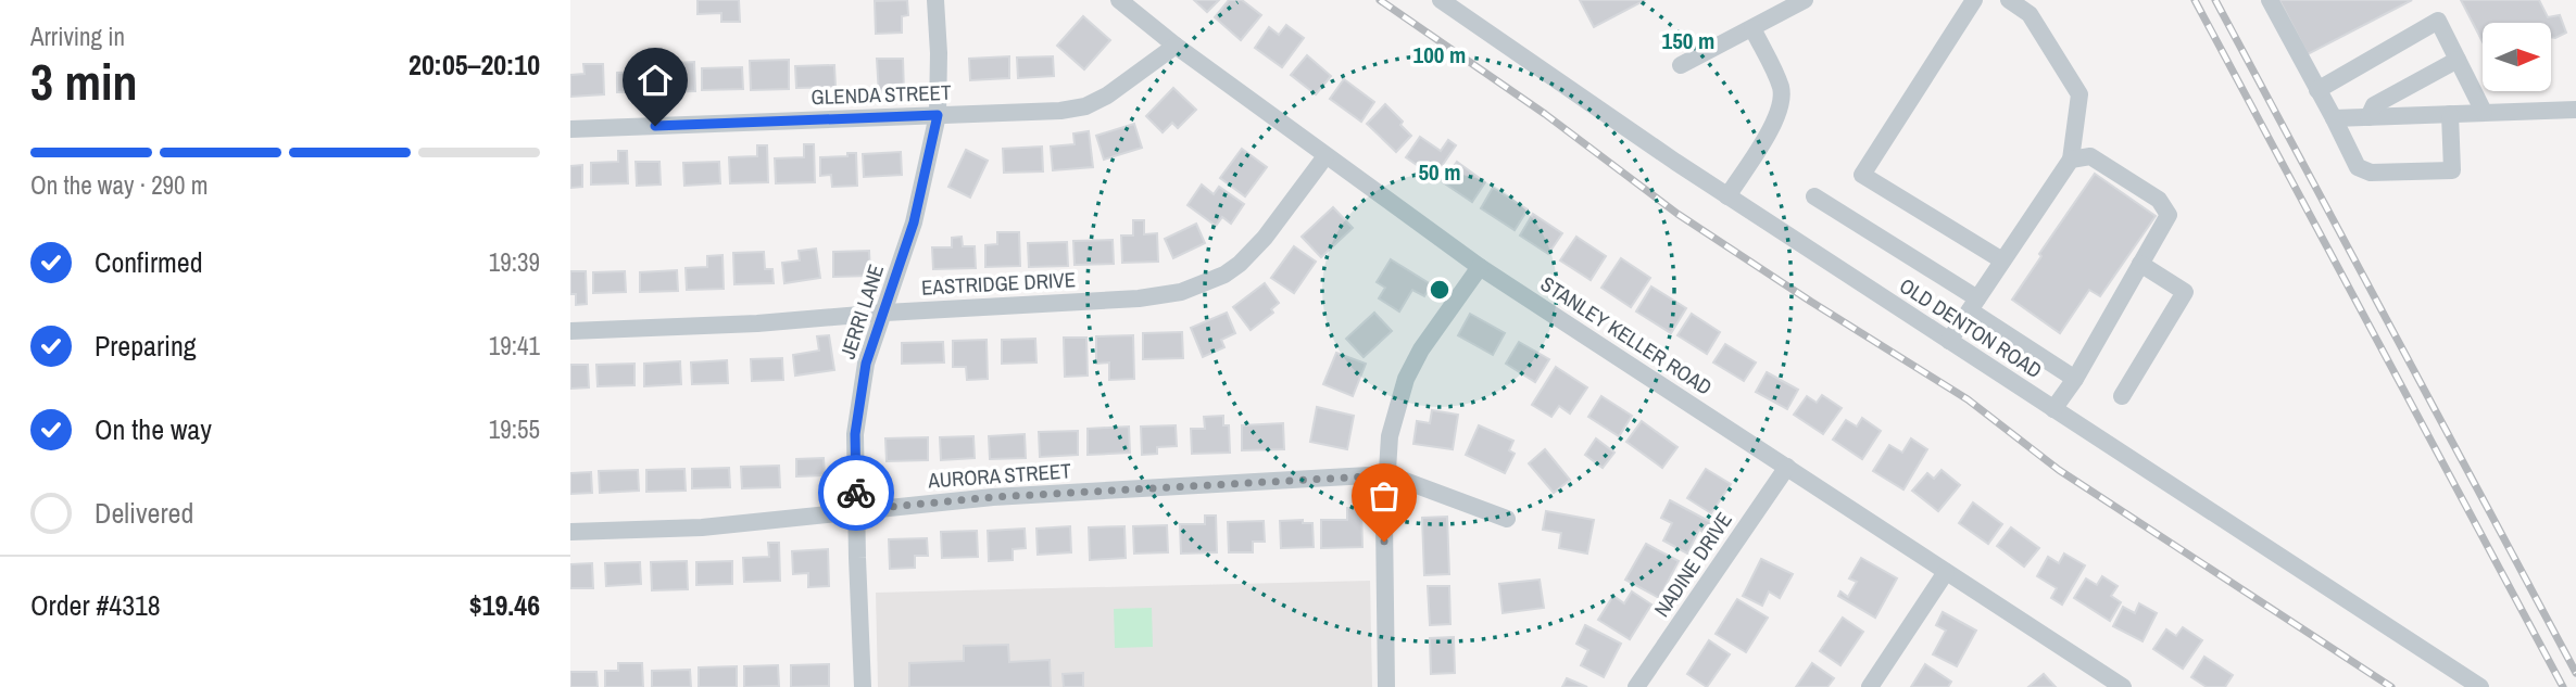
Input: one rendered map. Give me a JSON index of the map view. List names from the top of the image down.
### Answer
{
  "streets": {
    "street": [
      "GLENDA STREET",
      "EASTRIDGE DRIVE",
      "JERRI LANE",
      "OLD DENTON ROAD",
      "STANLEY KELLER ROAD",
      "AURORA STREET",
      "NADINE DRIVE"
    ]
  },
  "crossings": [
    ["GLENDA STREET", "JERRI LANE"],
    ["GLENDA STREET", "STANLEY KELLER ROAD"],
    ["EASTRIDGE DRIVE", "JERRI LANE"],
    ["EASTRIDGE DRIVE", "STANLEY KELLER ROAD"],
    ["JERRI LANE", "AURORA STREET"],
    ["STANLEY KELLER ROAD", "NADINE DRIVE"]
  ],
  "north": "right",
  "page": {
    "heading": ["3 min", "Arriving in", "20:05–20:10"],
    "panel": ["Order #4318", "$19.46"],
    "bar": "On the way · 290 m",
    "list": [
      ["Confirmed", "19:39"],
      ["Preparing", "19:41"],
      ["On the way", "19:55"],
      "Delivered"
    ]
  },
  "rings": ["150 m", "100 m", "50 m"]
}
